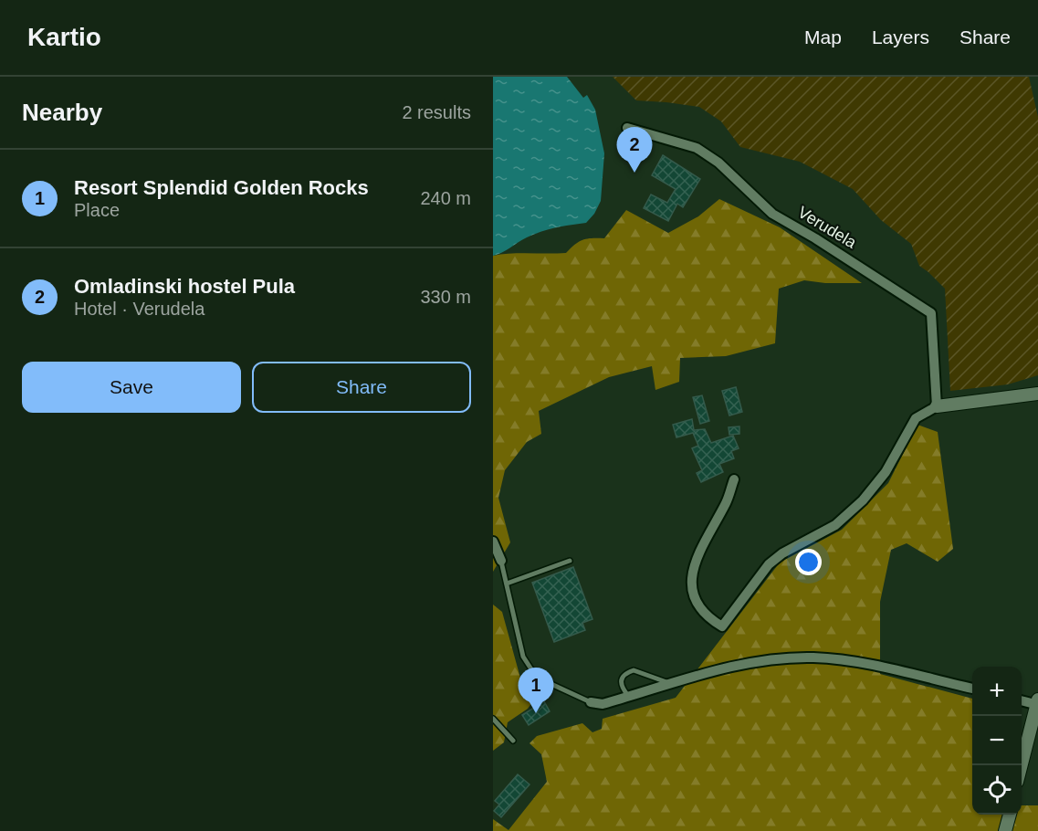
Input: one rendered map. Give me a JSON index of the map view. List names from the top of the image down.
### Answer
{
  "streets": {
    "street": ["Verudela"]
  },
  "page": {
    "header": "Kartio",
    "nav": ["Map", "Layers", "Share"],
    "heading": ["Nearby", "2 results"],
    "pins": ["2", "1"],
    "list": [
      {
        "mark": "1",
        "name": "Resort Splendid Golden Rocks",
        "note": "Place",
        "value": "240 m"
      },
      {
        "mark": "2",
        "name": "Omladinski hostel Pula",
        "note": "Hotel · Verudela",
        "value": "330 m"
      }
    ],
    "buttons": ["Save", "Share"],
    "map_buttons": ["+", "−"]
  }
}
